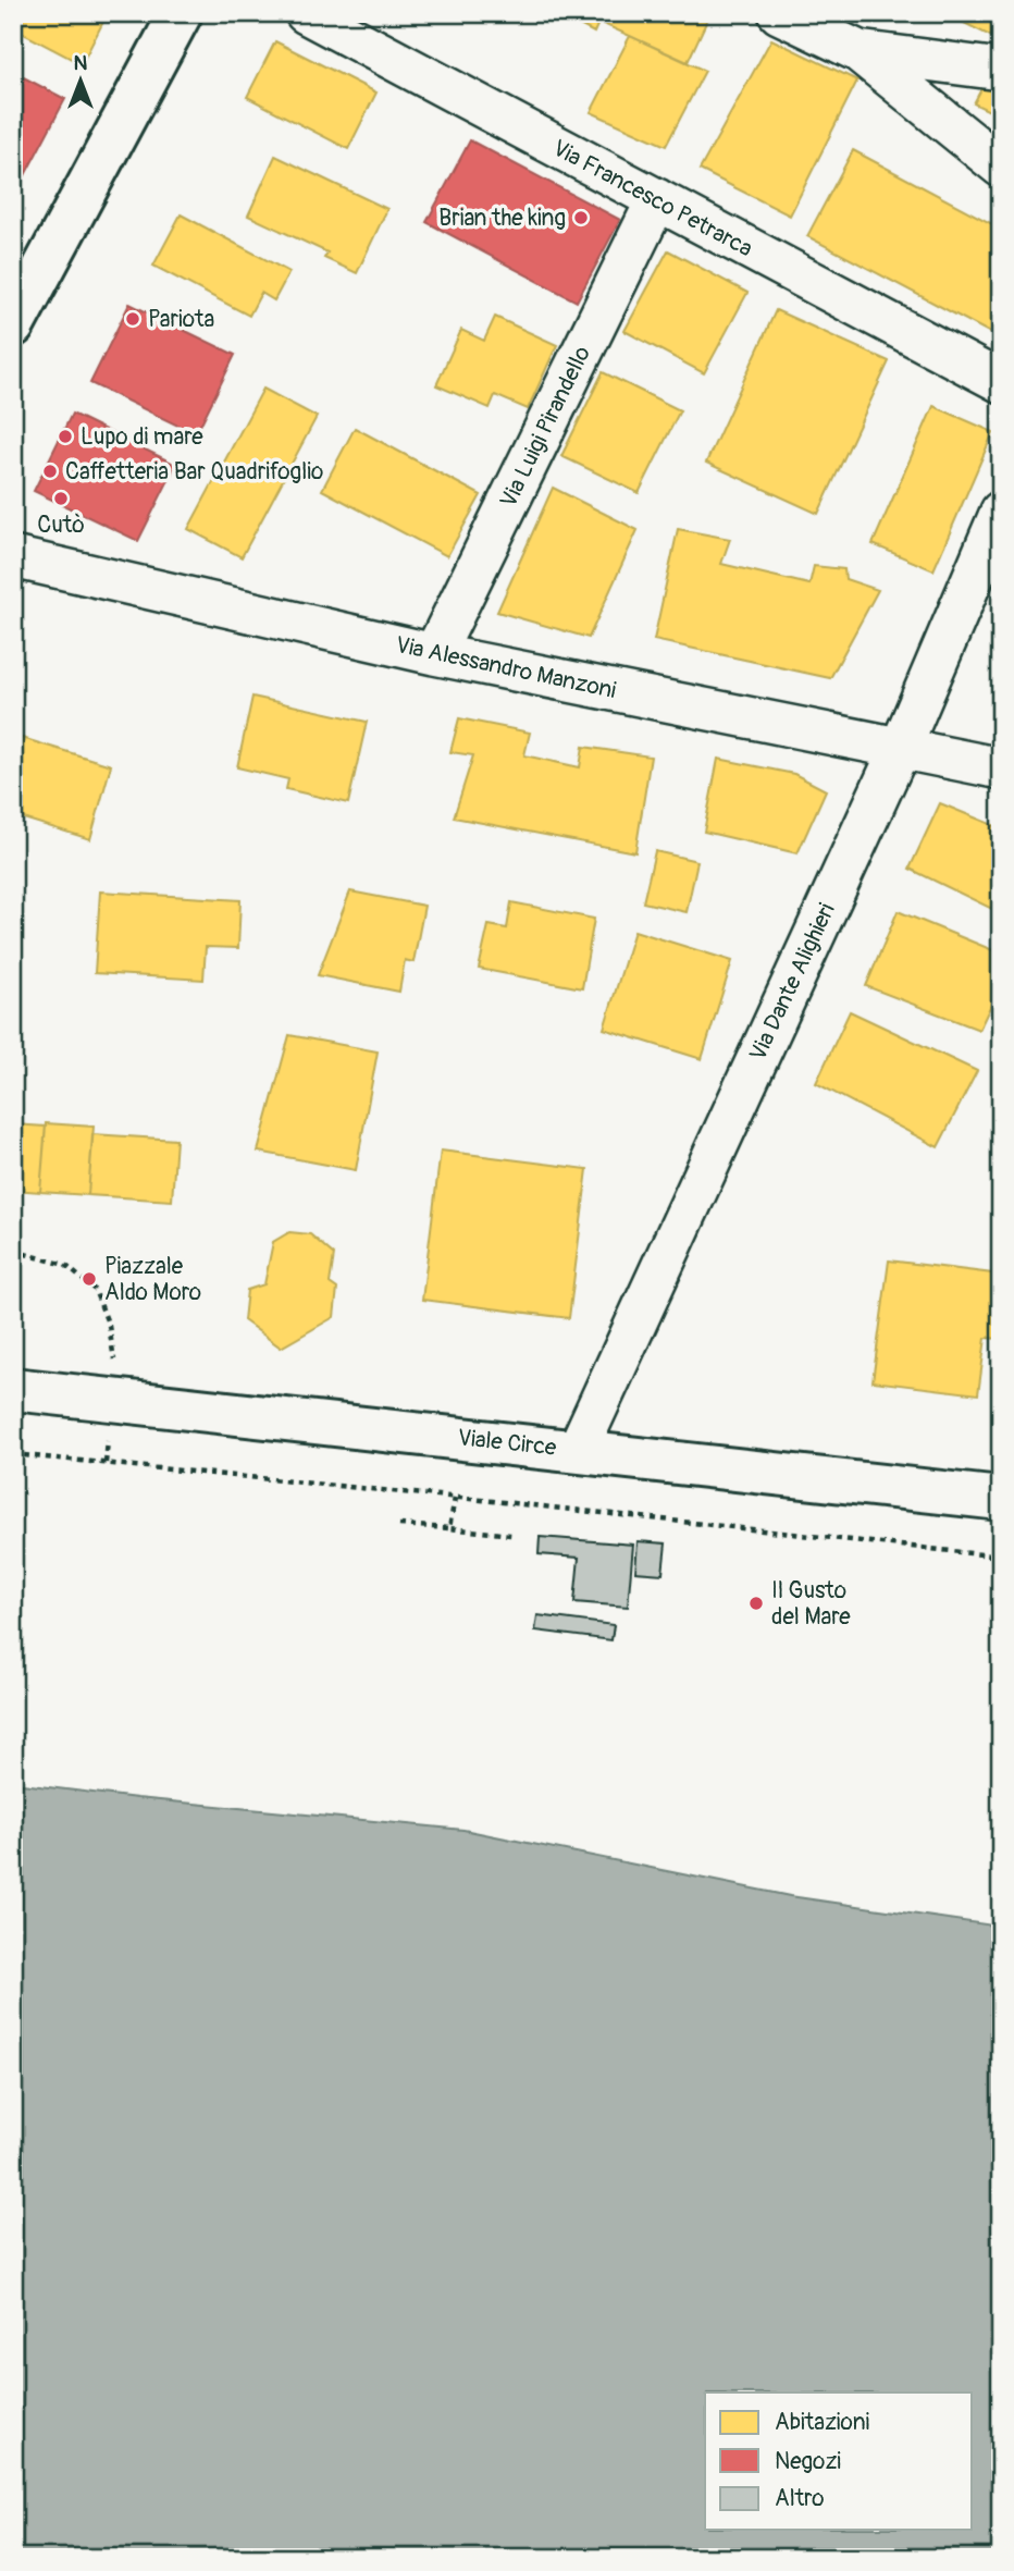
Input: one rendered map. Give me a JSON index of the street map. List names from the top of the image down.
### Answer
{
  "streets": {
    "street": [
      "Via Francesco Petrarca",
      "Via Luigi Pirandello",
      "Via Alessandro Manzoni",
      "Via Dante Alighieri",
      "Viale Circe"
    ]
  },
  "crossings": [
    ["Via Francesco Petrarca", "Via Luigi Pirandello"],
    ["Via Luigi Pirandello", "Via Alessandro Manzoni"],
    ["Via Alessandro Manzoni", "Via Dante Alighieri"],
    ["Via Dante Alighieri", "Viale Circe"]
  ],
  "places": [
    "Brian the king",
    "Pariota",
    "Lupo di mare",
    "Caffetteria Bar Quadrifoglio",
    "Cutò",
    "Piazzale Aldo Moro",
    "Il Gusto del Mare"
  ],
  "legend": ["Abitazioni", "Negozi", "Altro"],
  "north": "top"
}
